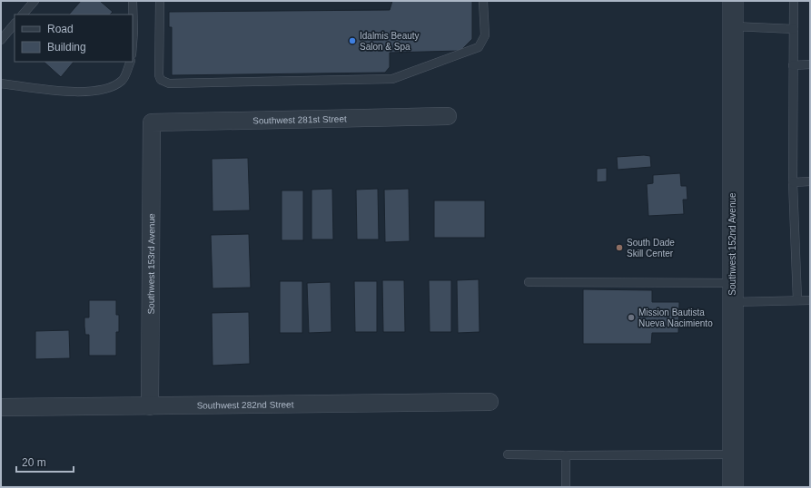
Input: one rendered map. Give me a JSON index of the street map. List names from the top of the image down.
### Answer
{
  "streets": {
    "street": [
      "Southwest 281st Street",
      "Southwest 152nd Avenue",
      "Southwest 153rd Avenue",
      "Southwest 282nd Street"
    ]
  },
  "crossings": [
    ["Southwest 281st Street", "Southwest 153rd Avenue"],
    ["Southwest 153rd Avenue", "Southwest 282nd Street"]
  ],
  "places": ["Idalmis Beauty Salon & Spa", "South Dade Skill Center", "Mission Bautista Nueva Nacimiento"],
  "legend": ["Road", "Building"],
  "scale_bar": "20 m"
}
